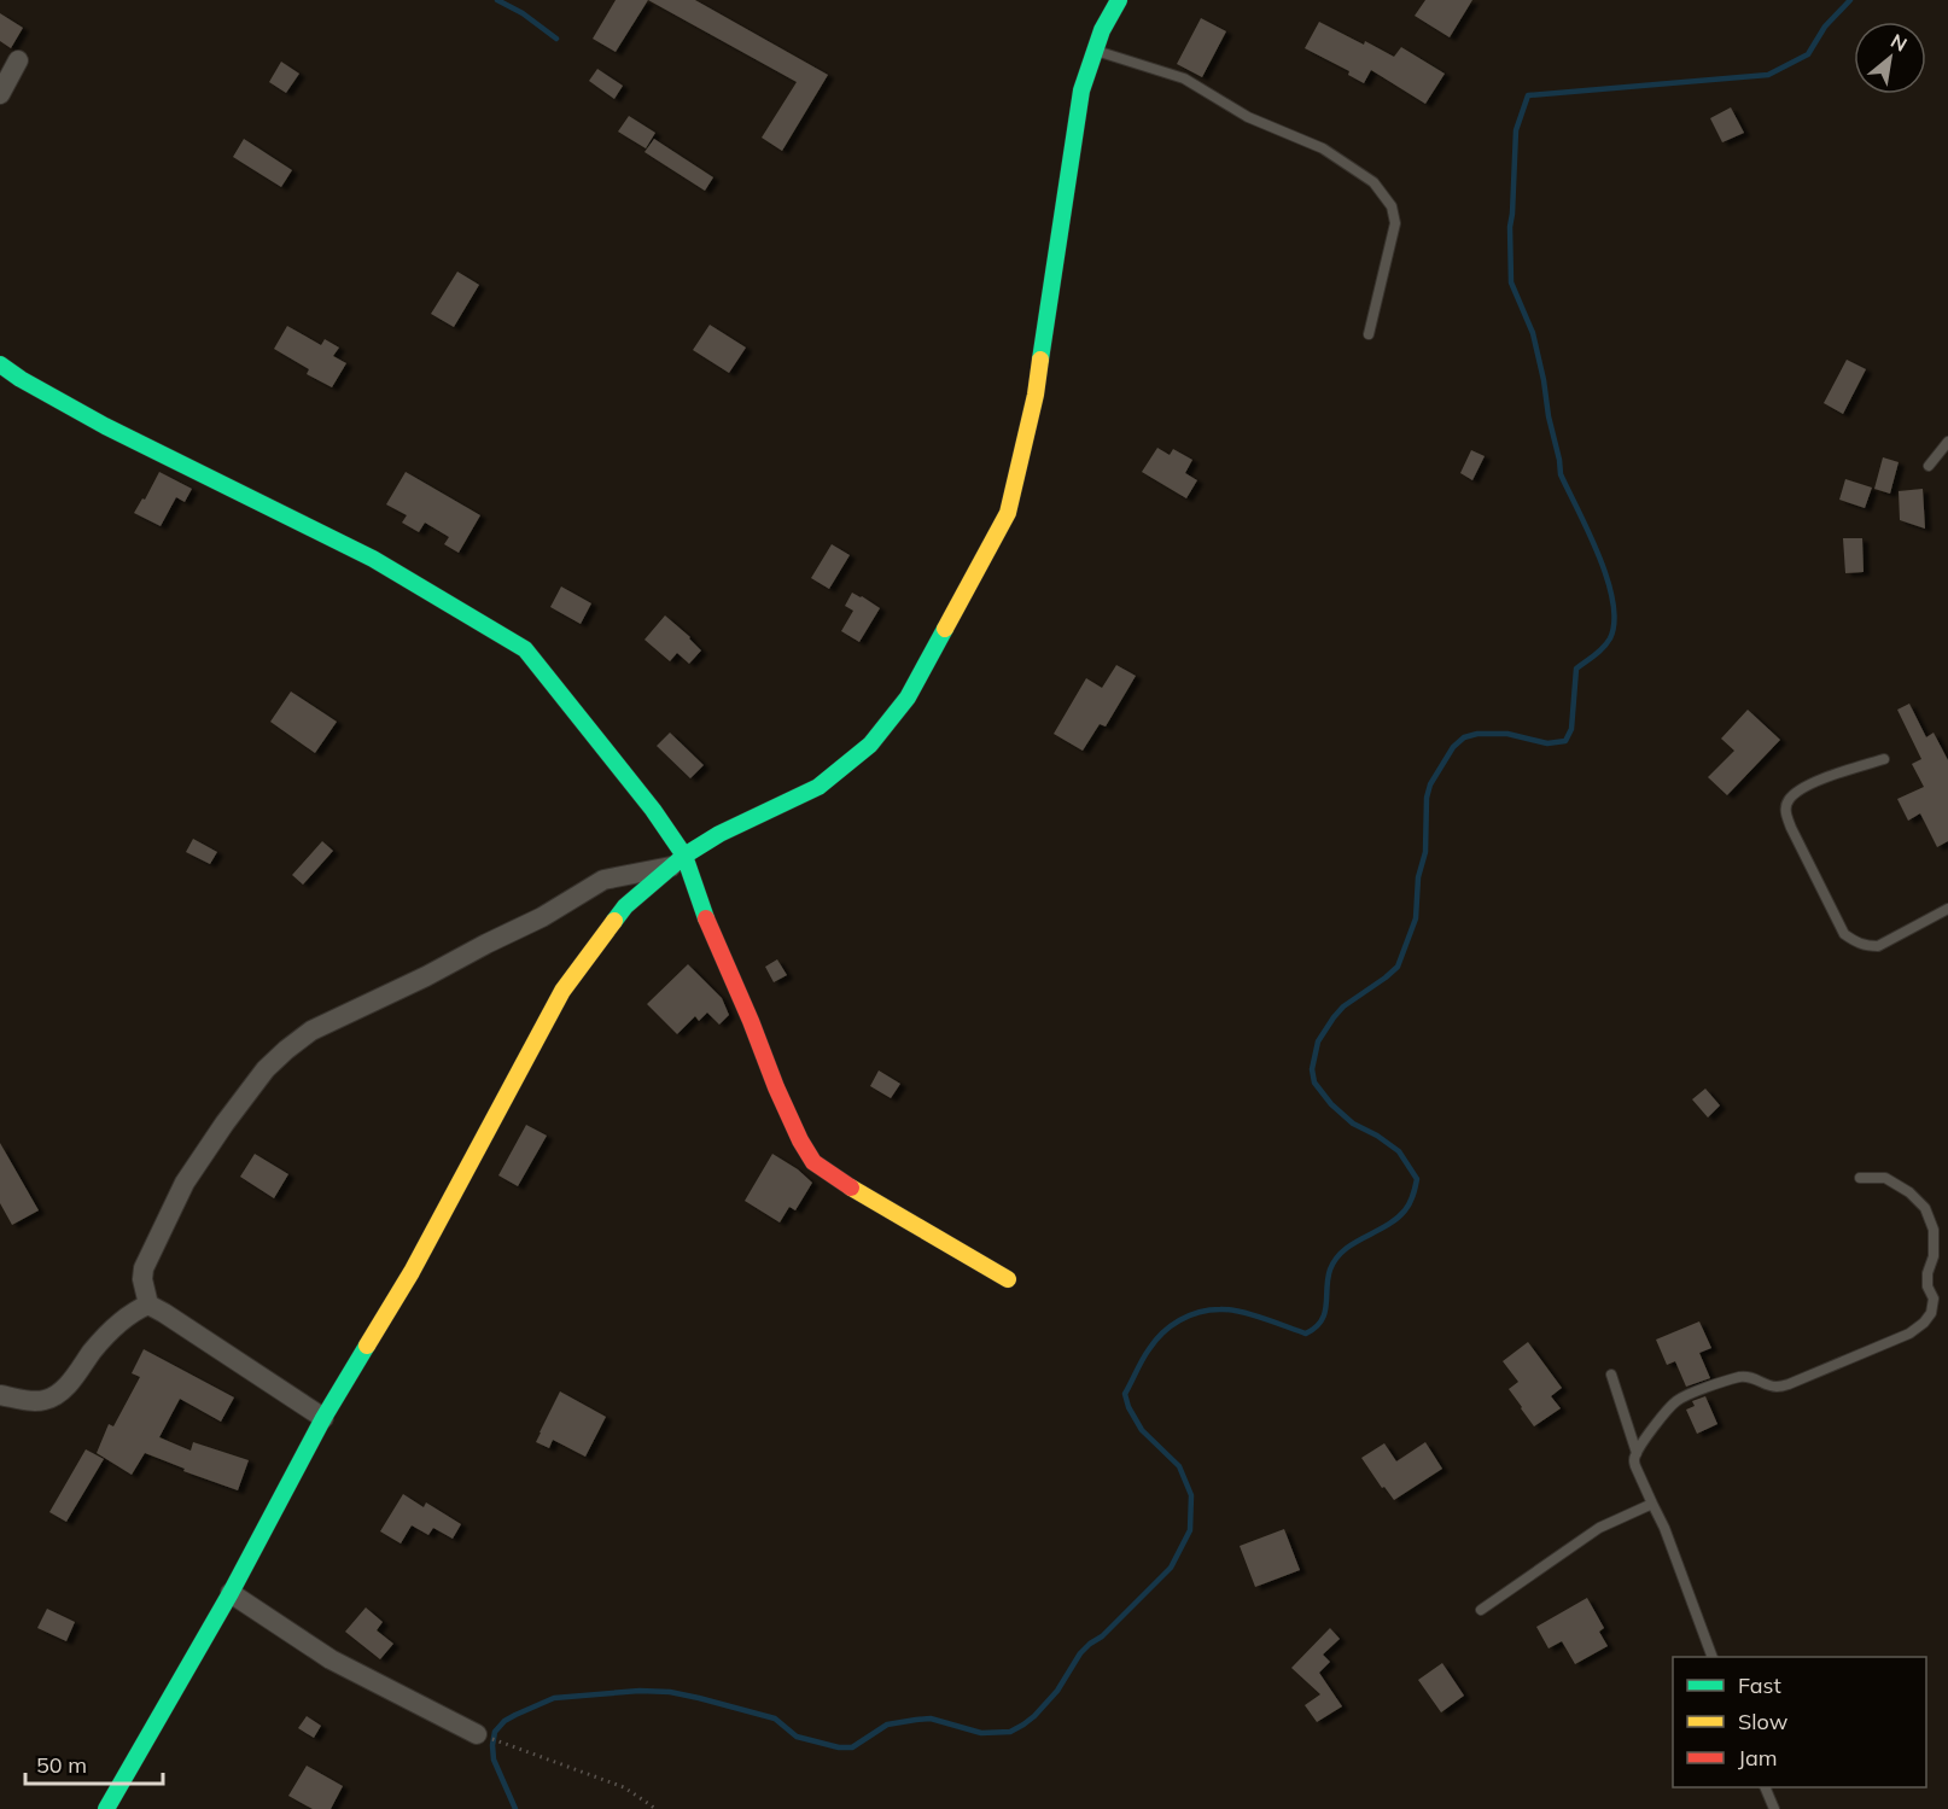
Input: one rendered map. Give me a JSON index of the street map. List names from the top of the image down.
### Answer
{
  "legend": ["Fast", "Slow", "Jam"],
  "scale_bar": "50 m",
  "north": "top right"
}
